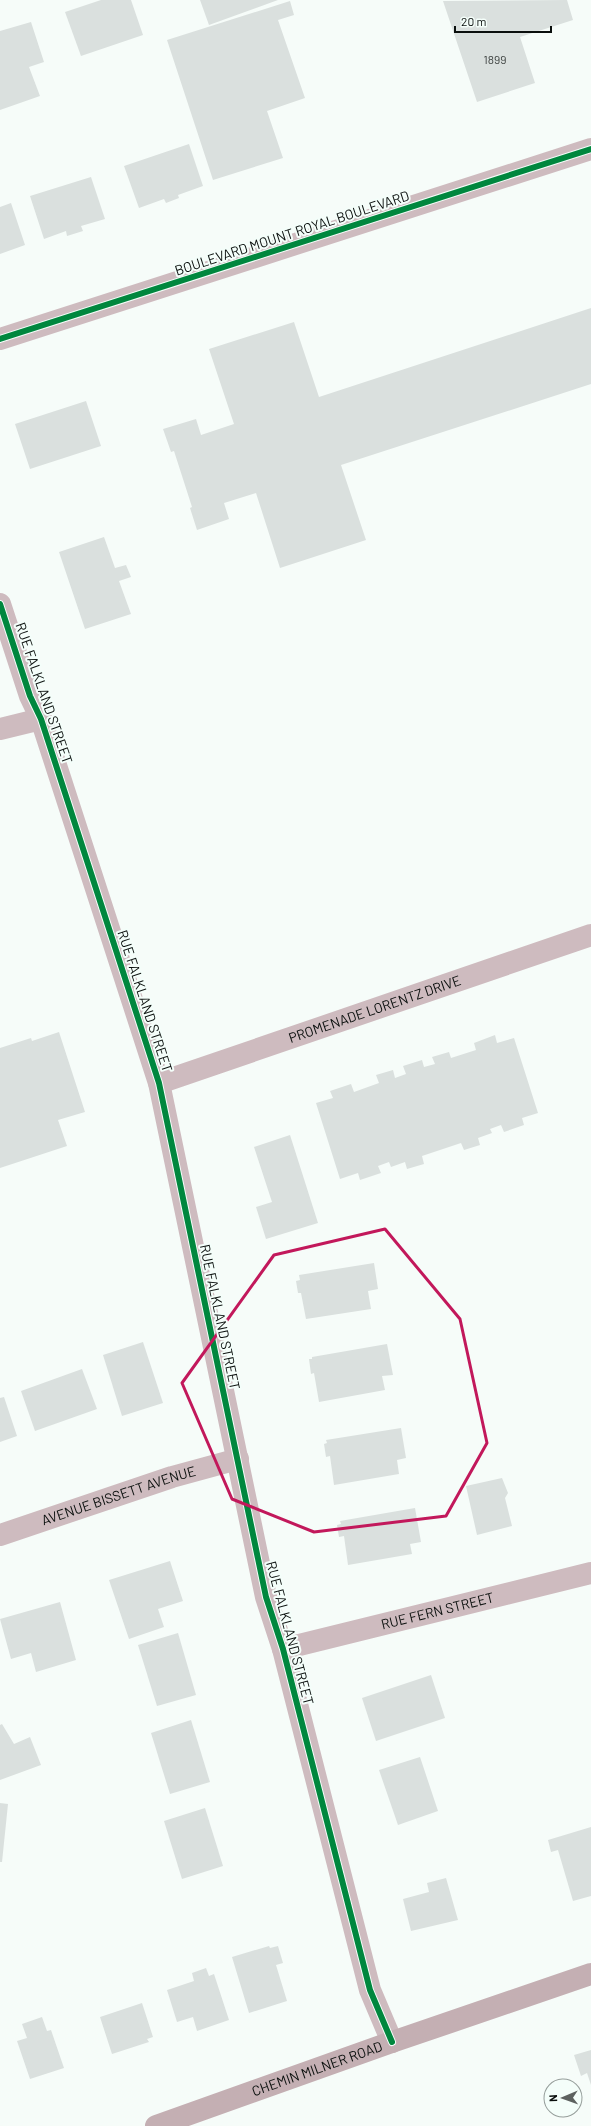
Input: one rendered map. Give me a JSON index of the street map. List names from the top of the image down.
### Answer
{
  "streets": {
    "street": [
      "BOULEVARD MOUNT ROYAL BOULEVARD",
      "RUE FALKLAND STREET",
      "PROMENADE LORENTZ DRIVE",
      "AVENUE BISSETT AVENUE",
      "RUE FERN STREET",
      "CHEMIN MILNER ROAD"
    ]
  },
  "crossings": [
    ["RUE FALKLAND STREET", "PROMENADE LORENTZ DRIVE"],
    ["RUE FALKLAND STREET", "AVENUE BISSETT AVENUE"],
    ["RUE FALKLAND STREET", "RUE FERN STREET"],
    ["RUE FALKLAND STREET", "CHEMIN MILNER ROAD"]
  ],
  "house_numbers": ["1899"],
  "scale_bar": "20 m",
  "north": "left"
}
